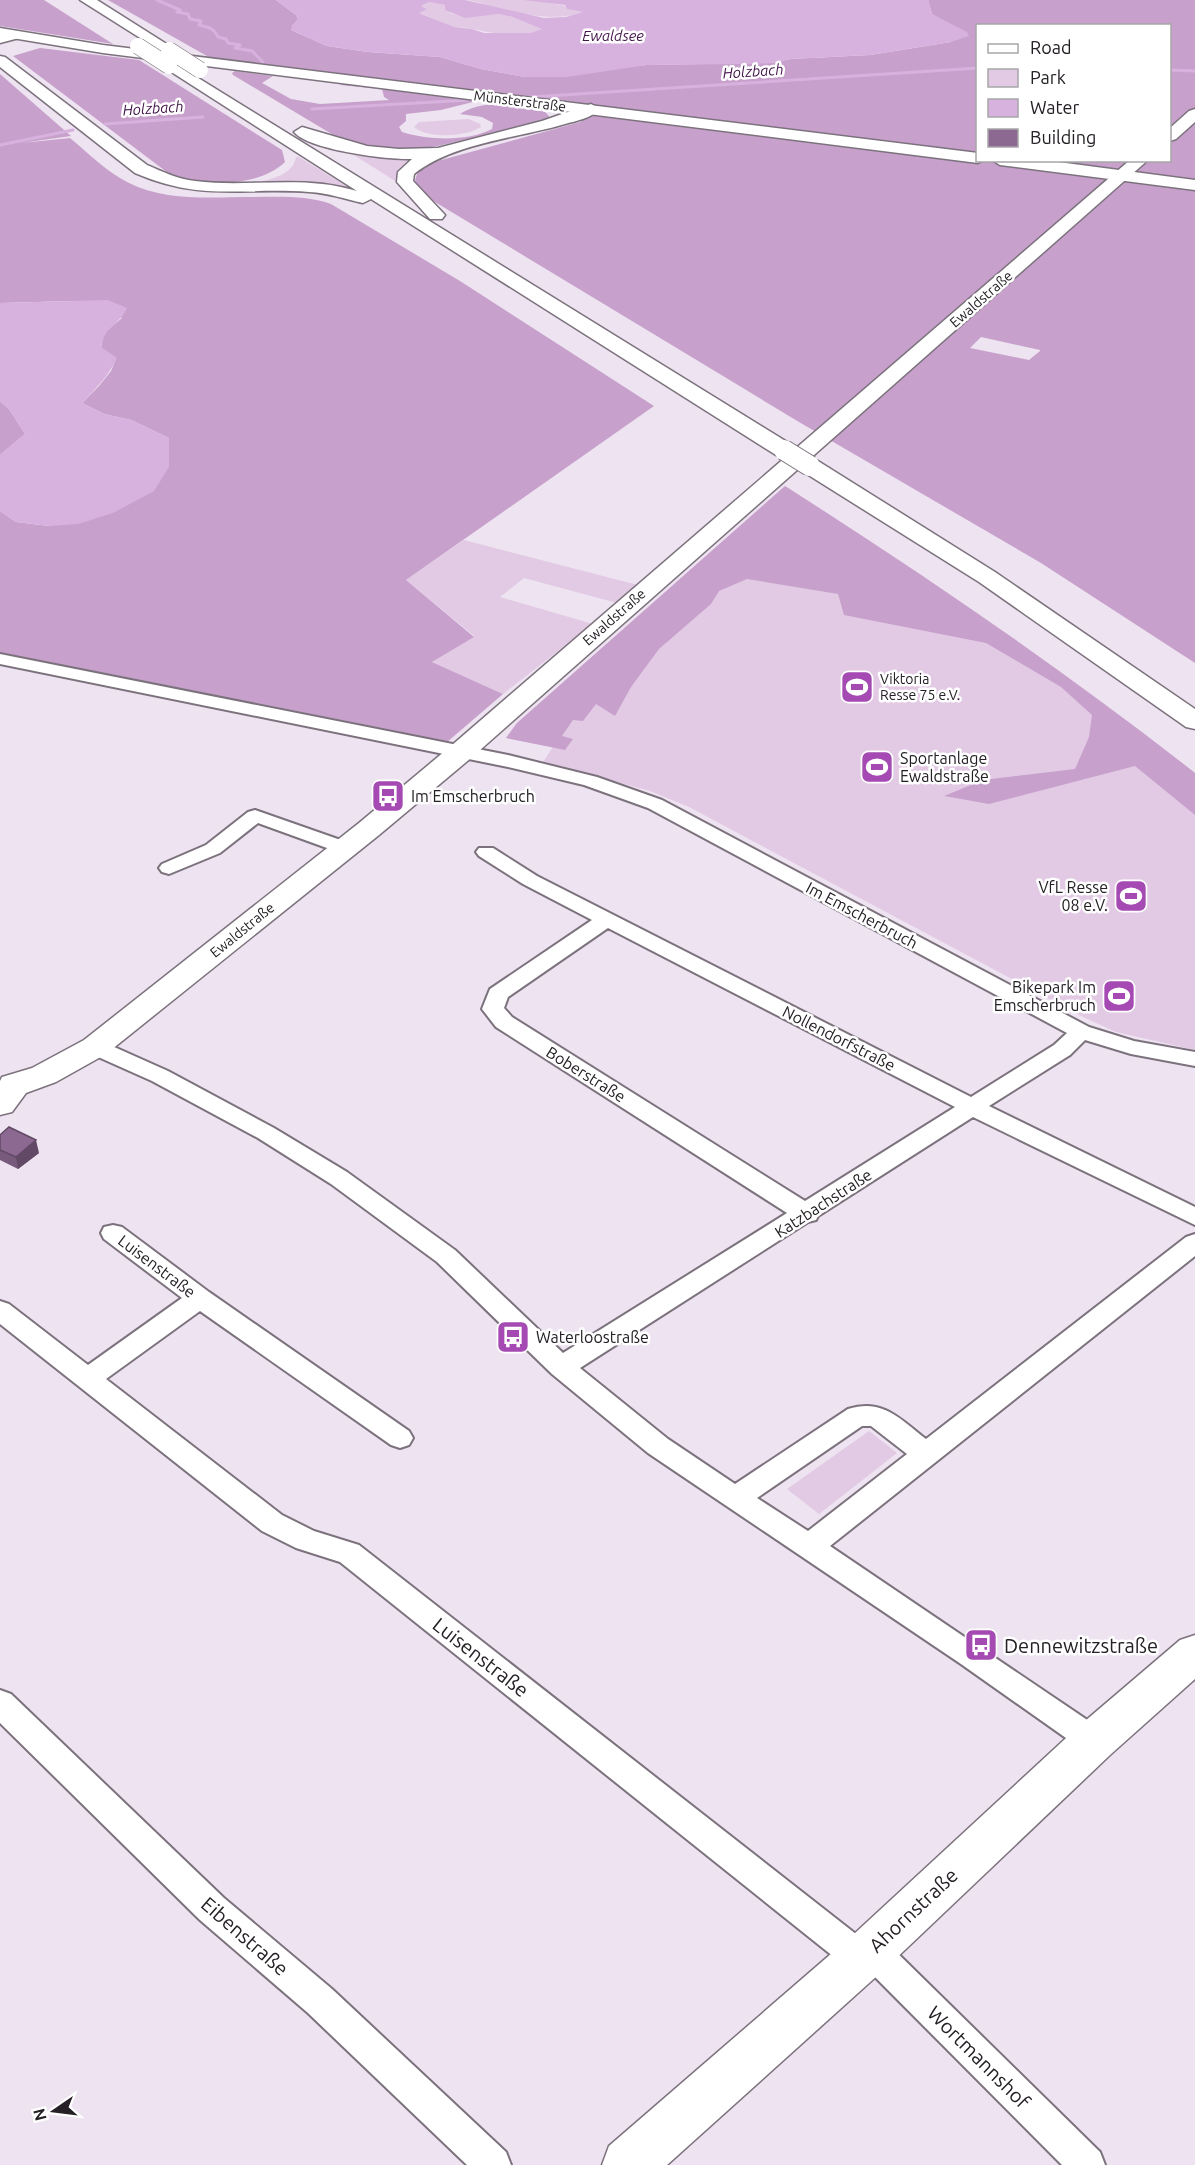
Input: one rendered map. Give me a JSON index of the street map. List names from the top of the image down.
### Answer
{
  "streets": {
    "main road": ["Münsterstraße", "Ewaldstraße", "Ahornstraße"],
    "street": [
      "Im Emscherbruch",
      "Nollendorfstraße",
      "Boberstraße",
      "Katzbachstraße",
      "Luisenstraße",
      "Eibenstraße",
      "Wortmannshof"
    ]
  },
  "crossings": [
    ["Ewaldstraße", "Im Emscherbruch"],
    ["Im Emscherbruch", "Katzbachstraße"],
    ["Nollendorfstraße", "Boberstraße"],
    ["Nollendorfstraße", "Katzbachstraße"],
    ["Boberstraße", "Katzbachstraße"],
    ["Luisenstraße", "Ahornstraße"],
    ["Luisenstraße", "Wortmannshof"],
    ["Ahornstraße", "Wortmannshof"]
  ],
  "water": ["Ewaldsee", "Holzbach"],
  "places": {
    "sports": [
      "Viktoria Resse 75 e.V.",
      "Sportanlage Ewaldstraße",
      "VfL Resse 08 e.V.",
      "Bikepark Im Emscherbruch"
    ],
    "bus stop": ["Im Emscherbruch", "Waterloostraße", "Dennewitzstraße"]
  },
  "legend": [
    "Road",
    "Park",
    "Water",
    "Building"
  ],
  "north": "left"
}
